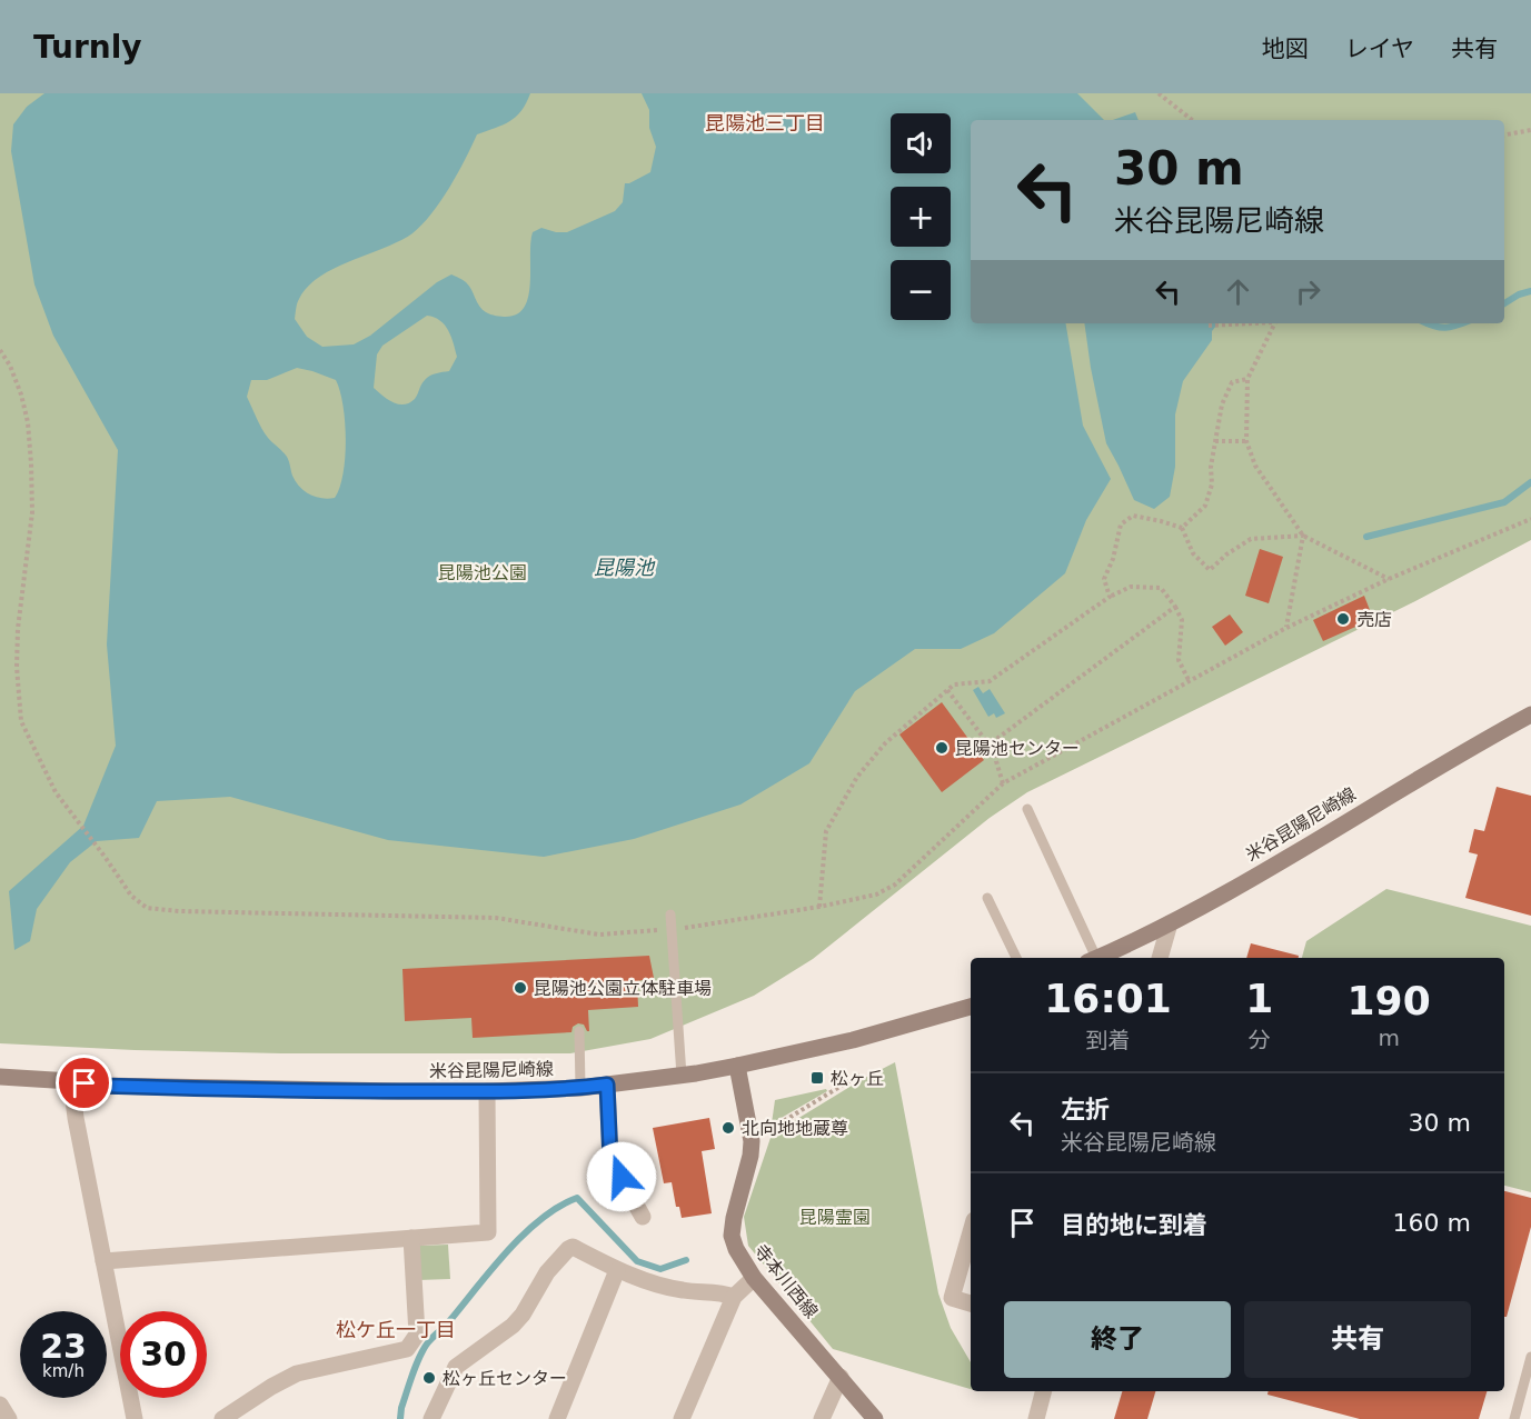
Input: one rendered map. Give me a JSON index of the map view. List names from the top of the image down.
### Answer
{
  "streets": {
    "main road": ["米谷昆陽尼崎線", "寺本川西線"]
  },
  "crossings": [
    ["米谷昆陽尼崎線", "寺本川西線"]
  ],
  "districts": ["昆陽池三丁目", "松ケ丘一丁目"],
  "water": ["昆陽池"],
  "parks": ["昆陽池公園", "昆陽霊園"],
  "places": {
    "other": [
      "売店",
      "昆陽池センター",
      "昆陽池公園立体駐車場",
      "北向地地蔵尊",
      "松ヶ丘センター"
    ],
    "transit": ["松ヶ丘"]
  },
  "page": {
    "header": "Turnly",
    "nav": ["地図", "レイヤ", "共有"],
    "map_buttons": ["+", "−"],
    "turn": ["30 m", "米谷昆陽尼崎線"],
    "eta": [
      "16:01",
      "到着",
      "1",
      "分",
      "190",
      "m"
    ],
    "list": [
      {
        "name": "左折",
        "note": "米谷昆陽尼崎線",
        "value": "30 m"
      },
      {
        "name": "目的地に到着",
        "value": "160 m"
      }
    ],
    "buttons": ["終了", "共有"],
    "speed": "23 km/h",
    "limit": "30"
  }
}
